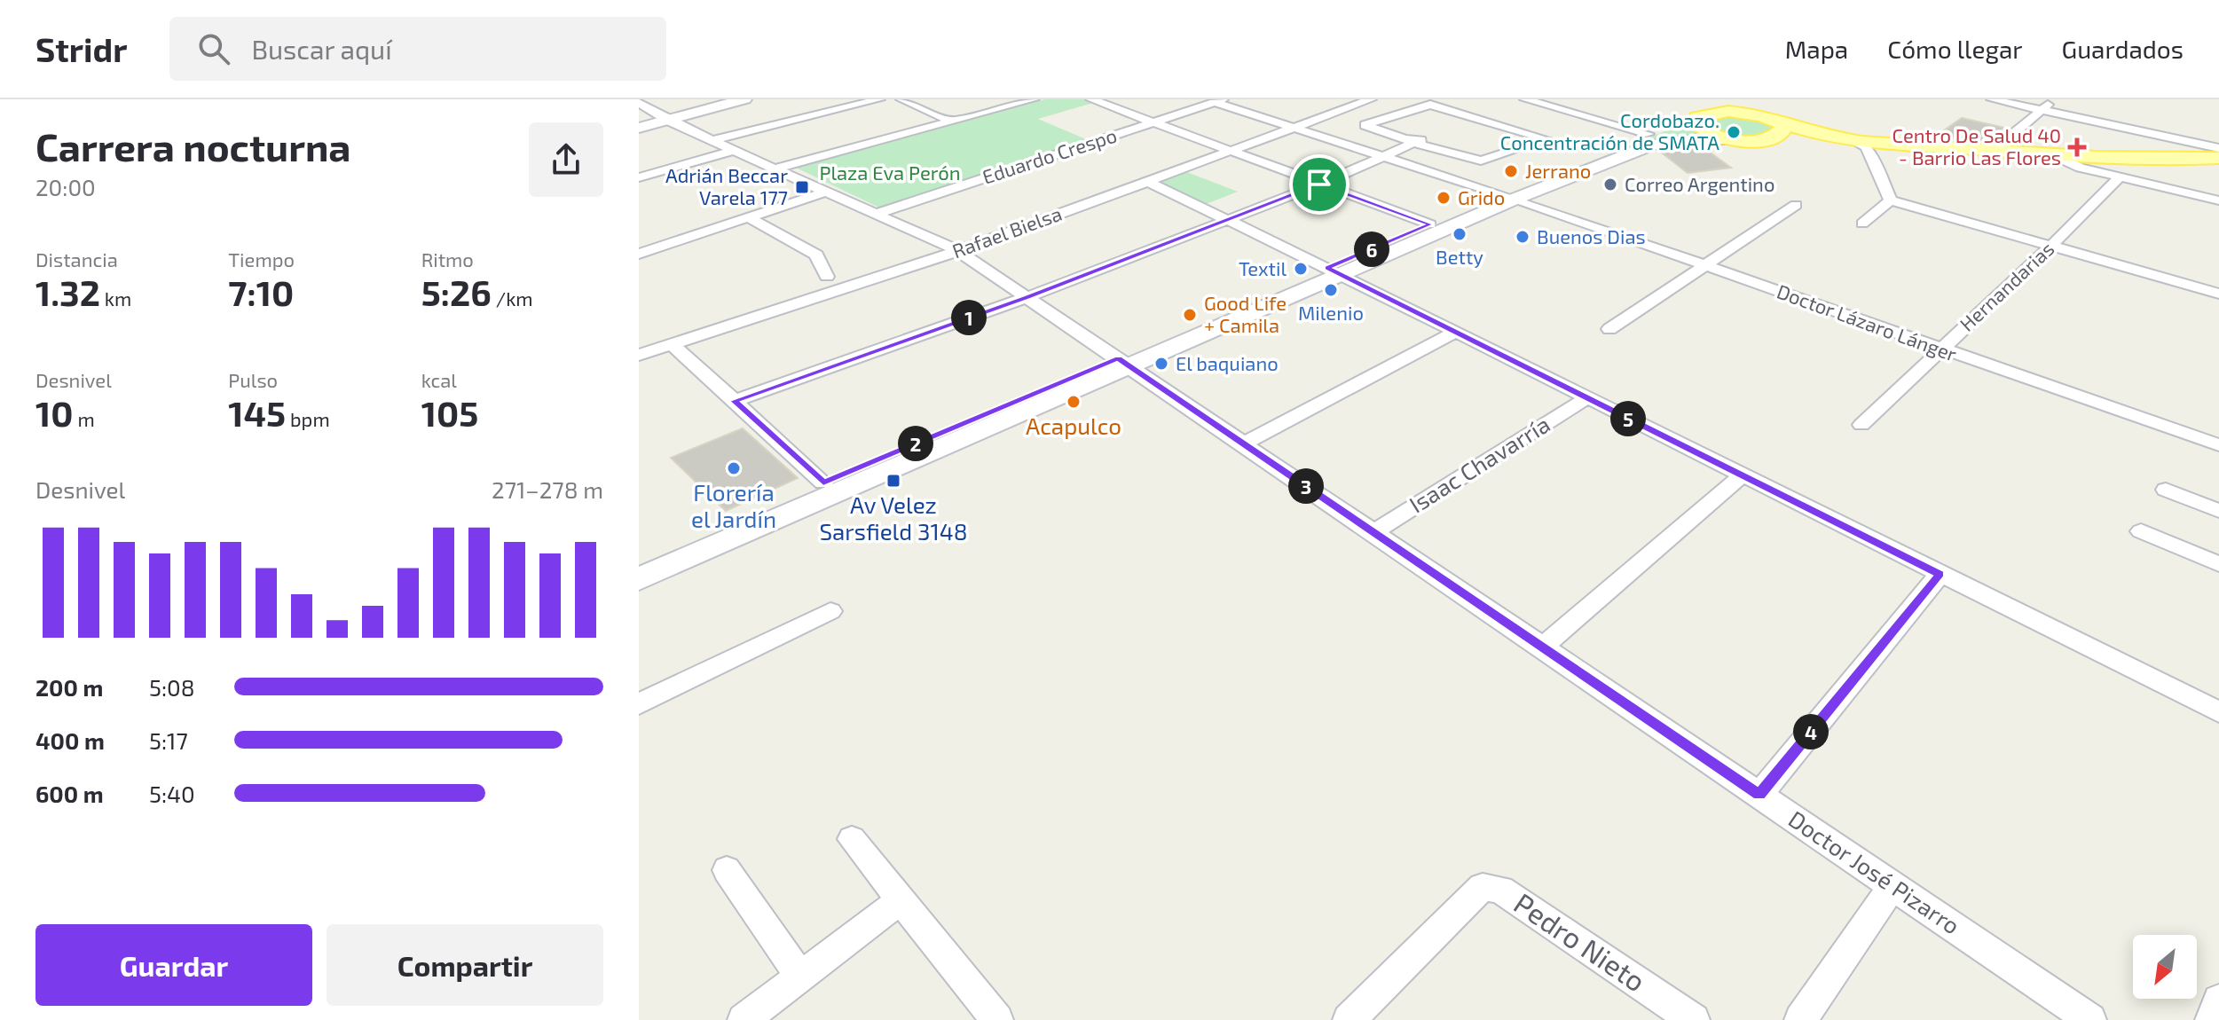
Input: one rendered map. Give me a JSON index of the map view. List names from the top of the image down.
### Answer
{
  "streets": {
    "street": [
      "Eduardo Crespo",
      "Rafael Bielsa",
      "Hernandarias",
      "Doctor Lázaro Lánger",
      "Isaac Chavarría",
      "Doctor José Pizarro",
      "Pedro Nieto"
    ]
  },
  "crossings": [
    ["Eduardo Crespo", "Doctor Lázaro Lánger"],
    ["Eduardo Crespo", "Doctor José Pizarro"],
    ["Rafael Bielsa", "Doctor Lázaro Lánger"],
    ["Rafael Bielsa", "Doctor José Pizarro"],
    ["Hernandarias", "Doctor Lázaro Lánger"],
    ["Isaac Chavarría", "Doctor José Pizarro"]
  ],
  "parks": ["Plaza Eva Perón"],
  "places": {
    "other": [
      "Cordobazo. Concentración de SMATA",
      "Jerrano",
      "Correo Argentino",
      "Grido",
      "Betty",
      "Buenos Dias",
      "Textil",
      "Milenio",
      "Good Life + Camila",
      "El baquiano",
      "Acapulco",
      "Florería el Jardín"
    ],
    "health": ["Centro De Salud 40 - Barrio Las Flores"],
    "transit": ["Adrián Beccar Varela 177", "Av Velez Sarsfield 3148"]
  },
  "north": "bottom left",
  "page": {
    "header": "Stridr",
    "search": "Buscar aquí",
    "nav": ["Mapa", "Cómo llegar", "Guardados"],
    "heading": ["Carrera nocturna", "20:00"],
    "stats": [
      ["Distancia", "1.32 km"],
      ["Tiempo", "7:10"],
      ["Ritmo", "5:26 /km"],
      ["Desnivel", "10 m"],
      ["Pulso", "145 bpm"],
      ["kcal", "105"]
    ],
    "pins": [
      "6",
      "1",
      "5",
      "2",
      "3",
      "4"
    ],
    "chart": ["Desnivel", "271–278 m"],
    "list": [
      {
        "name": "200 m",
        "note": "5:08"
      },
      {
        "name": "400 m",
        "note": "5:17"
      },
      {
        "name": "600 m",
        "note": "5:40"
      }
    ],
    "buttons": ["Guardar", "Compartir"]
  }
}
